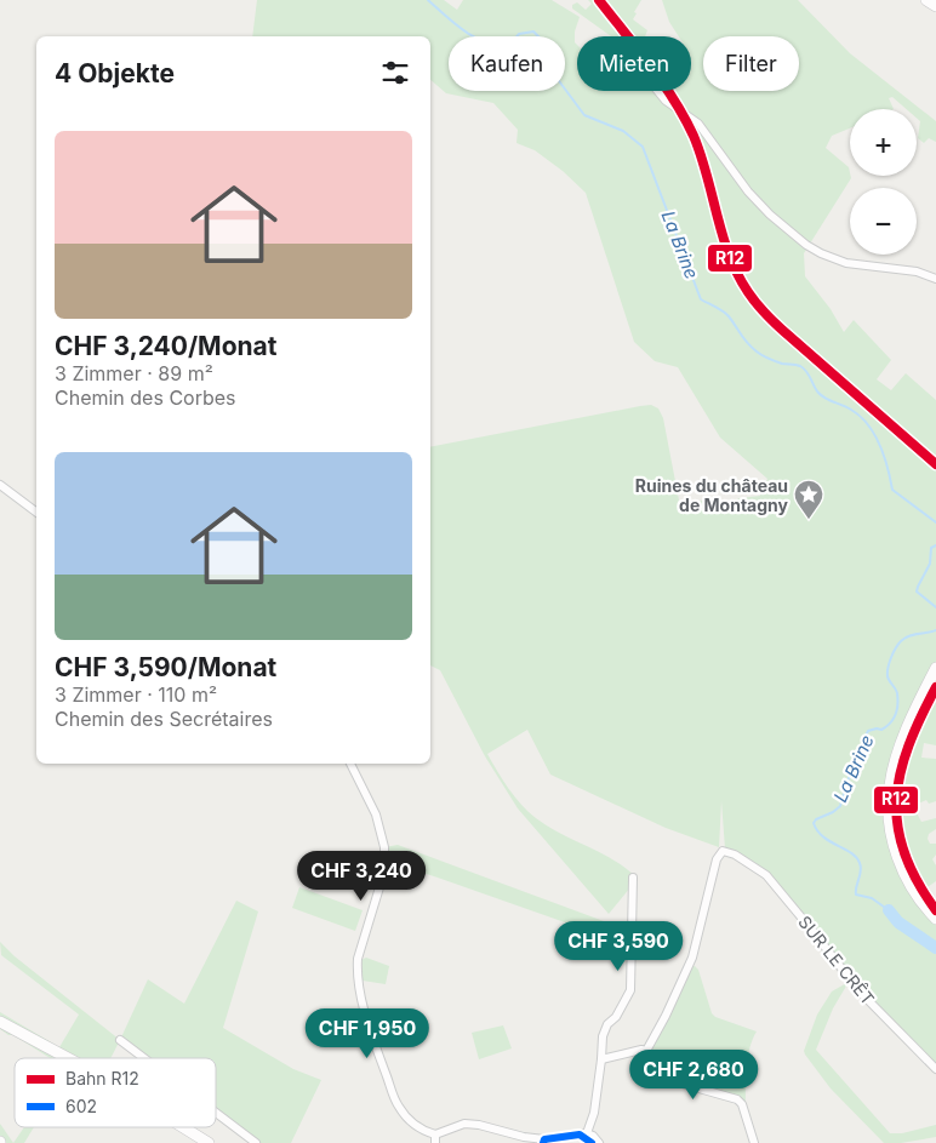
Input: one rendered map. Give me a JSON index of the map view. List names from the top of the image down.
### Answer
{
  "streets": {
    "street": ["SUR LE CRÊT"]
  },
  "water": ["La Brine"],
  "places": {
    "place": ["Ruines du château de Montagny"]
  },
  "lines": ["rail line R12", "transit line 602"],
  "legend": ["Bahn R12", "602"],
  "page": {
    "chip": ["Kaufen", "Mieten", "Filter"],
    "heading": "4 Objekte",
    "map_buttons": ["+", "−"],
    "list": [
      {
        "name": "CHF 3,240/Monat",
        "note": "3 Zimmer · 89 m² · Chemin des Corbes"
      },
      {
        "name": "CHF 3,590/Monat",
        "note": "3 Zimmer · 110 m² · Chemin des Secrétaires"
      }
    ],
    "price": [
      "CHF 3,240",
      "CHF 3,590",
      "CHF 1,950",
      "CHF 2,680"
    ]
  }
}
